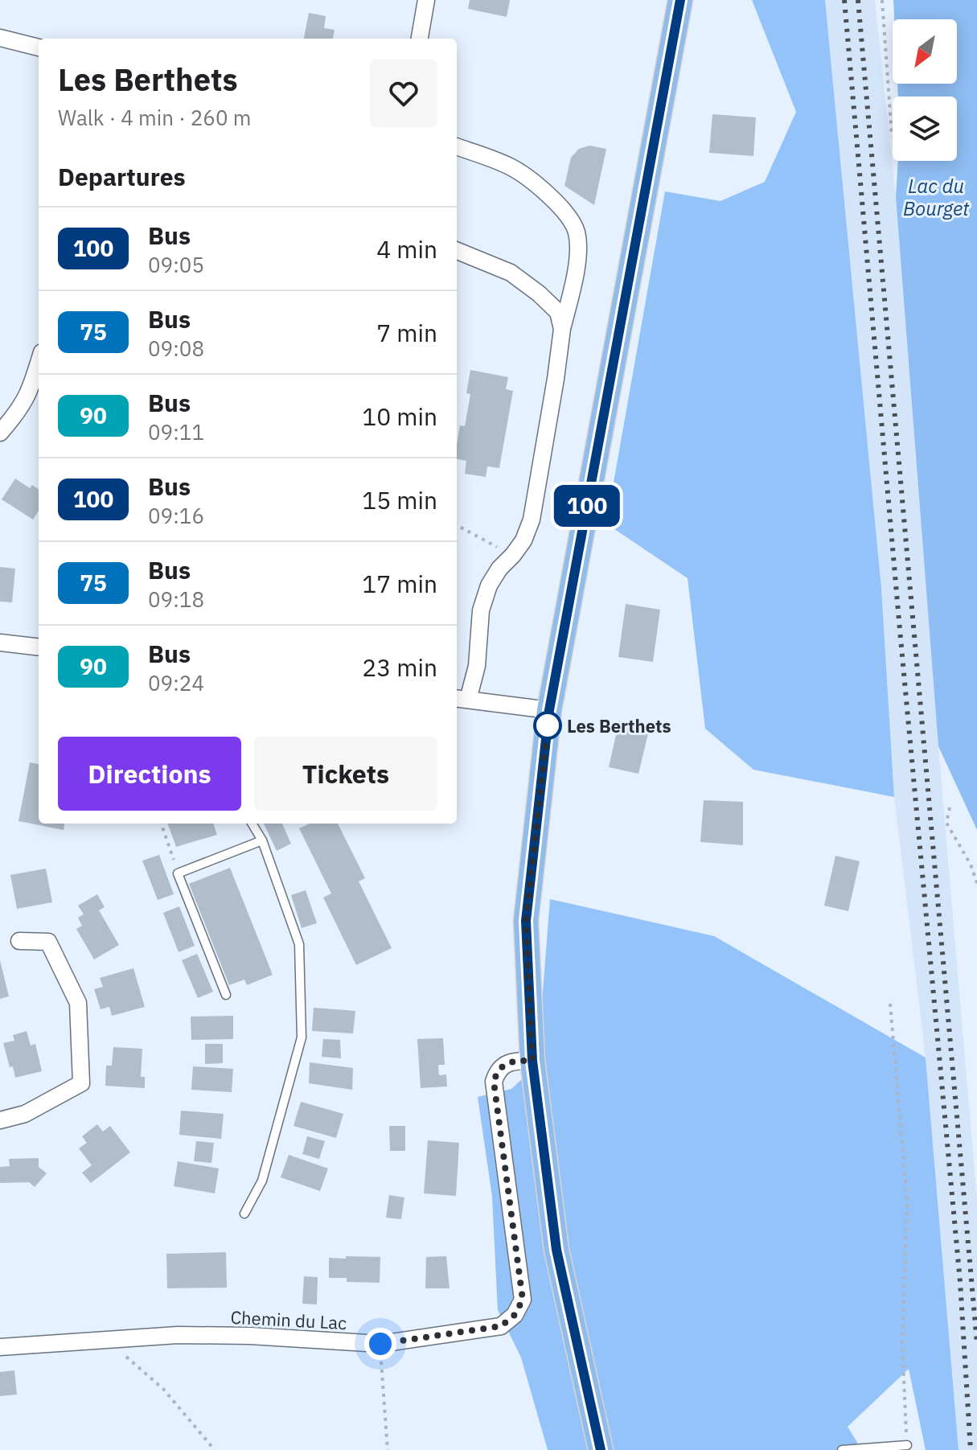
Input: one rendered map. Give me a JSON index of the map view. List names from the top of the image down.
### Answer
{
  "streets": {
    "street": ["Chemin du Lac"]
  },
  "water": ["Lac du Bourget"],
  "places": ["Les Berthets"],
  "lines": ["bus line 100"],
  "north": "bottom left",
  "page": {
    "on_map": "100",
    "heading": [
      ["Les Berthets", "Walk · 4 min · 260 m"],
      "Departures"
    ],
    "list": [
      {
        "mark": "100",
        "name": "Bus",
        "note": "09:05",
        "value": "4 min"
      },
      {
        "mark": "75",
        "name": "Bus",
        "note": "09:08",
        "value": "7 min"
      },
      {
        "mark": "90",
        "name": "Bus",
        "note": "09:11",
        "value": "10 min"
      },
      {
        "mark": "100",
        "name": "Bus",
        "note": "09:16",
        "value": "15 min"
      },
      {
        "mark": "75",
        "name": "Bus",
        "note": "09:18",
        "value": "17 min"
      },
      {
        "mark": "90",
        "name": "Bus",
        "note": "09:24",
        "value": "23 min"
      }
    ],
    "buttons": ["Directions", "Tickets"]
  }
}
